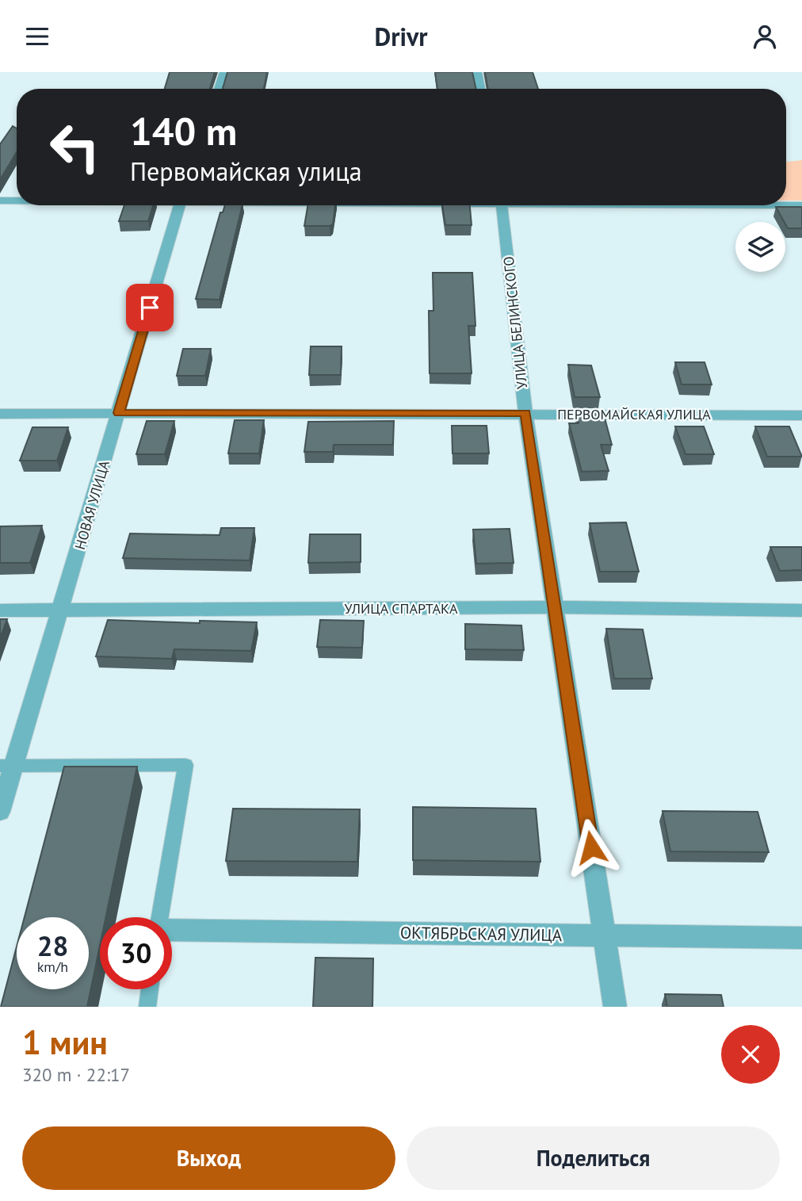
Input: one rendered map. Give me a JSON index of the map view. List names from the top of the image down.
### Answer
{
  "streets": {
    "street": [
      "УЛИЦА БЕЛИНСКОГО",
      "ПЕРВОМАЙСКАЯ УЛИЦА",
      "НОВАЯ УЛИЦА",
      "УЛИЦА СПАРТАКА",
      "ОКТЯБРЬСКАЯ УЛИЦА"
    ]
  },
  "crossings": [
    ["УЛИЦА БЕЛИНСКОГО", "ПЕРВОМАЙСКАЯ УЛИЦА"],
    ["УЛИЦА БЕЛИНСКОГО", "УЛИЦА СПАРТАКА"],
    ["УЛИЦА БЕЛИНСКОГО", "ОКТЯБРЬСКАЯ УЛИЦА"],
    ["ПЕРВОМАЙСКАЯ УЛИЦА", "НОВАЯ УЛИЦА"],
    ["НОВАЯ УЛИЦА", "УЛИЦА СПАРТАКА"]
  ],
  "page": {
    "header": "Drivr",
    "turn": ["140 m", "Первомайская улица"],
    "speed": "28 km/h",
    "limit": "30",
    "heading": ["1 мин", "320 m · 22:17"],
    "buttons": ["Выход", "Поделиться"]
  }
}
